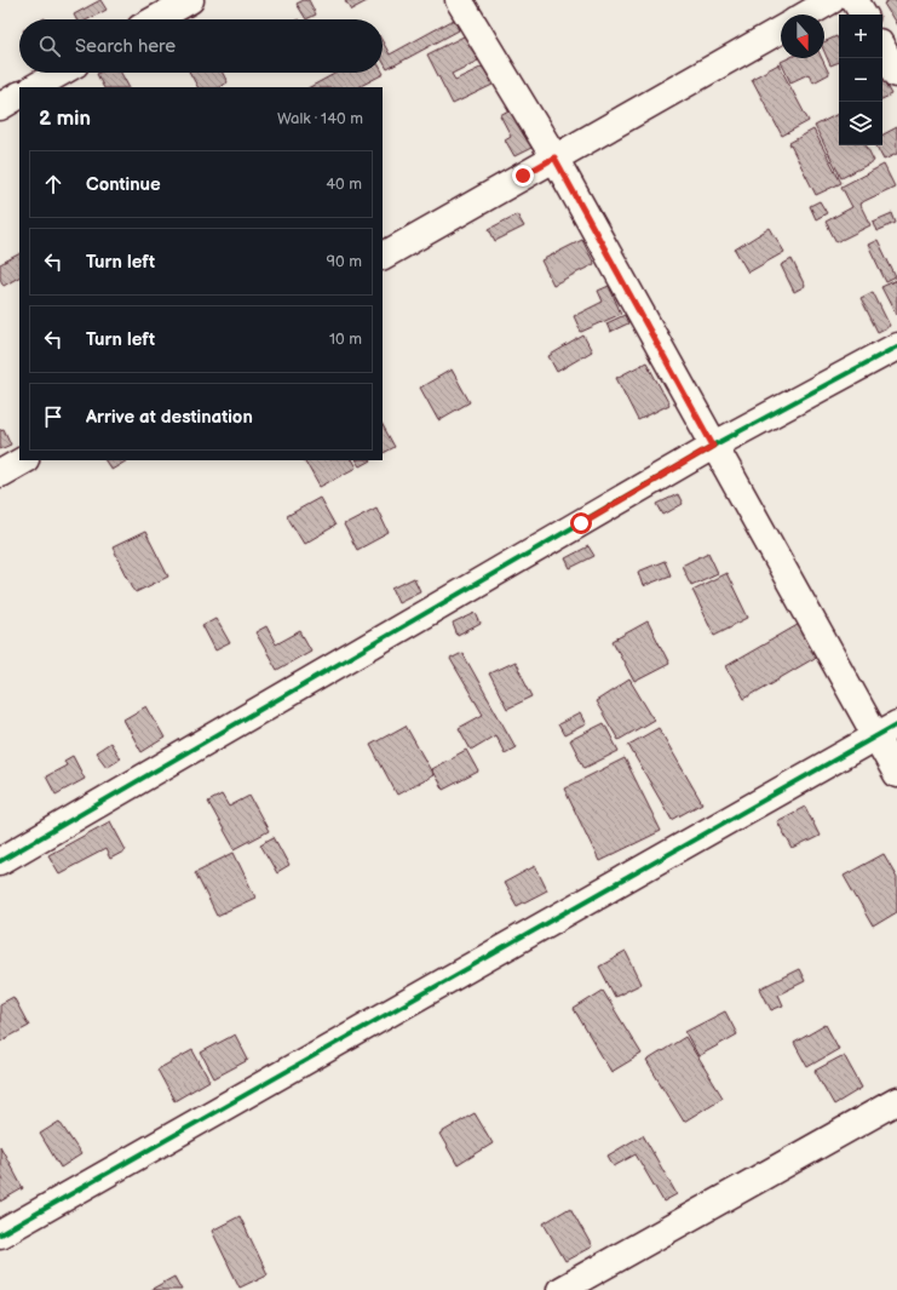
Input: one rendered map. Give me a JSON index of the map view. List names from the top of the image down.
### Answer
{
  "north": "bottom",
  "page": {
    "map_buttons": ["+", "−"],
    "search": "Search here",
    "heading": ["2 min", "Walk · 140 m"],
    "list": [
      ["Continue", "40 m"],
      ["Turn left", "90 m"],
      ["Turn left", "10 m"],
      "Arrive at destination"
    ]
  }
}
